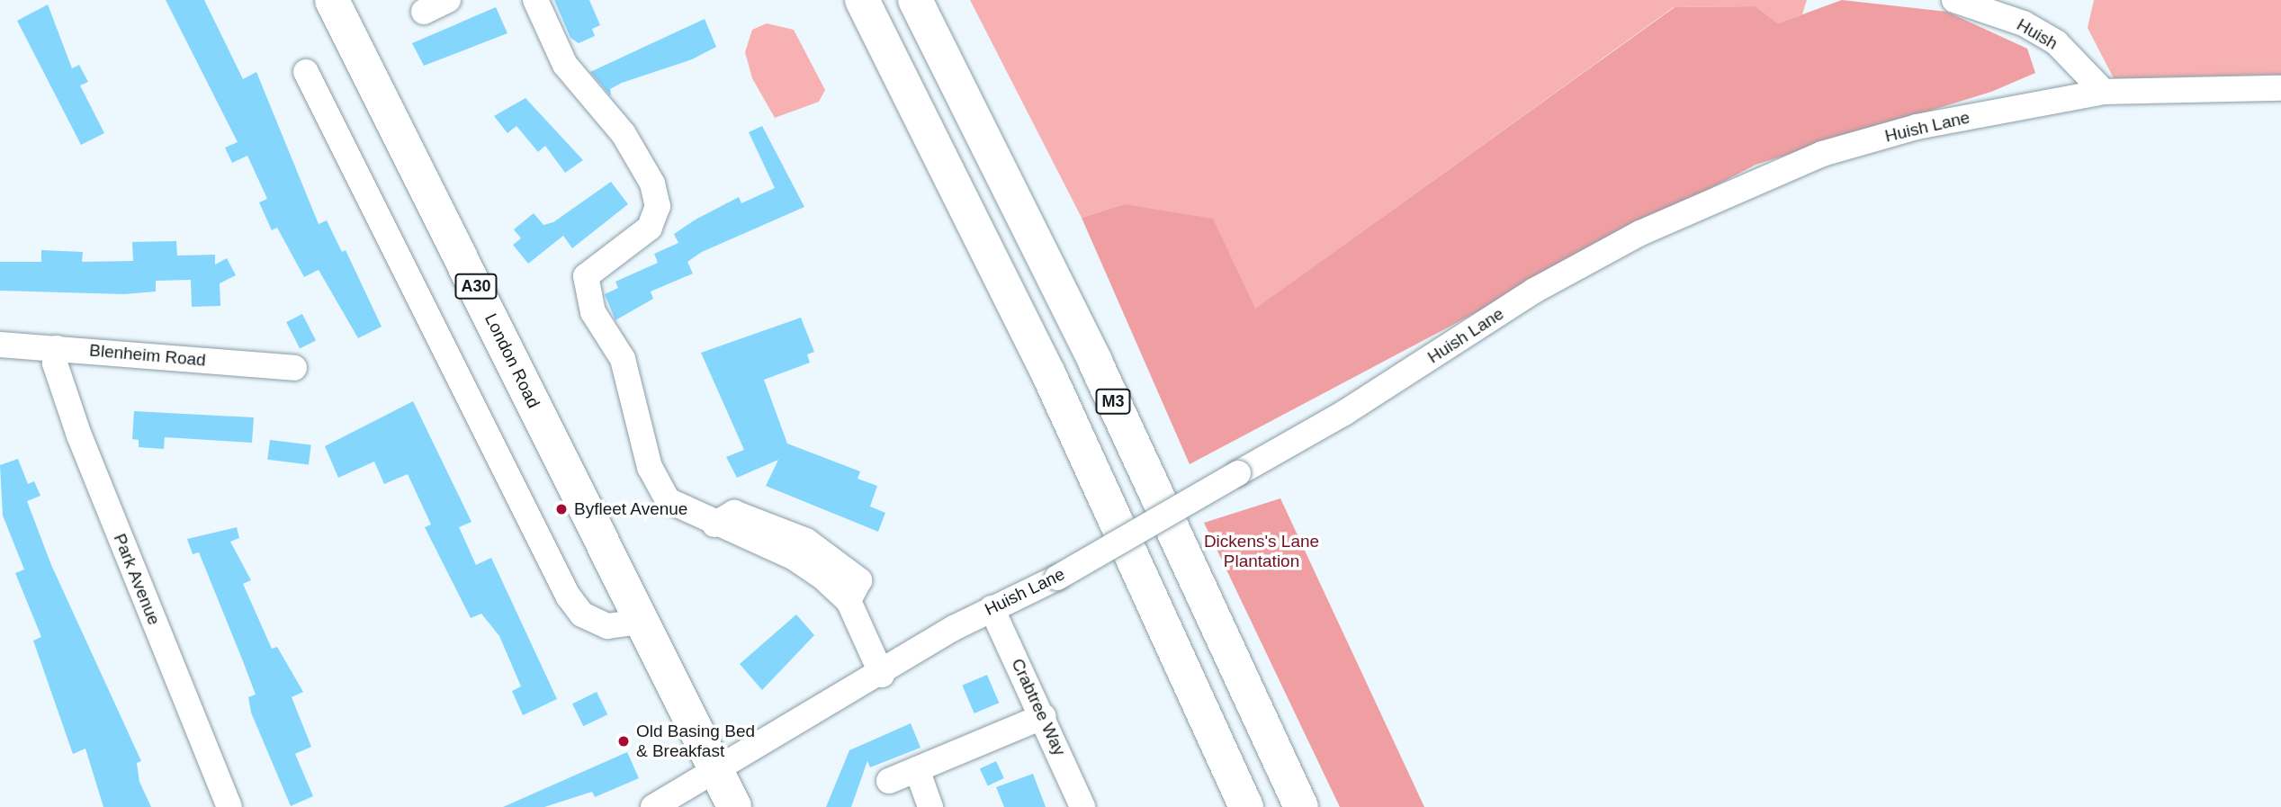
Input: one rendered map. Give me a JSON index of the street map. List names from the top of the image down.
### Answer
{
  "streets": {
    "main road": ["A30", "London Road", "M3"],
    "street": [
      "Huish",
      "Huish Lane",
      "Blenheim Road",
      "Park Avenue",
      "Crabtree Way"
    ]
  },
  "crossings": [
    ["Huish", "Huish Lane"],
    ["Huish Lane", "London Road"],
    ["Huish Lane", "Crabtree Way"],
    ["Blenheim Road", "Park Avenue"]
  ],
  "parks": ["Dickens's Lane Plantation"],
  "places": ["Byfleet Avenue", "Old Basing Bed & Breakfast"]
}
